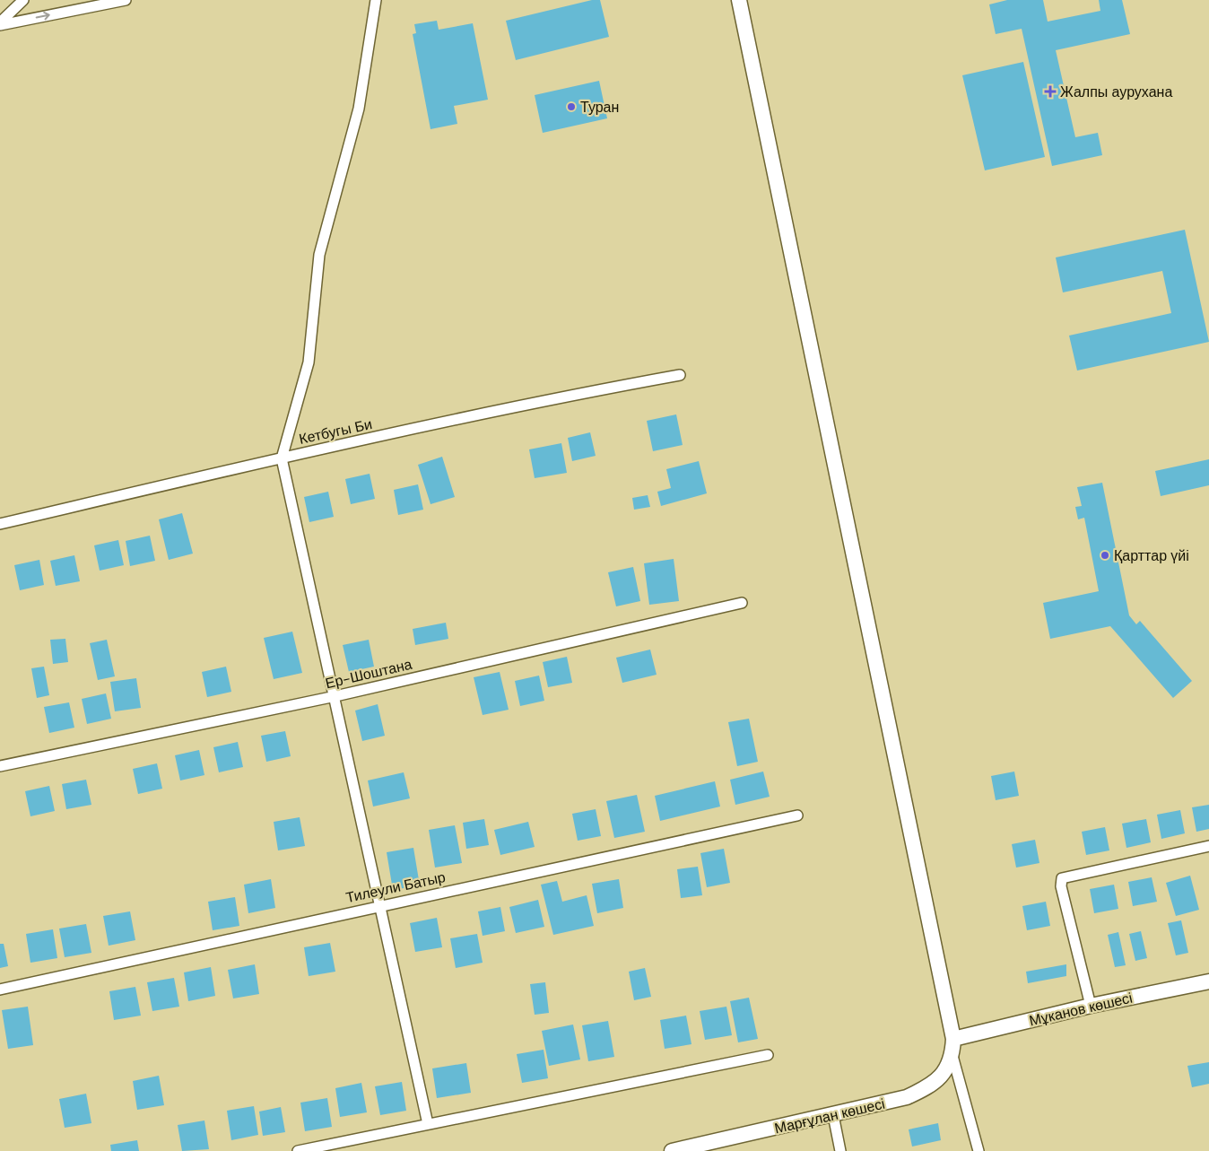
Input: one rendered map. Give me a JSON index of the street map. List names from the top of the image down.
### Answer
{
  "streets": {
    "main road": ["Мұканов көшесі", "Марғұлан көшесі"],
    "street": ["Кетбугы Би", "Ер-Шоштана", "Тилеули Батыр"]
  },
  "crossings": [
    ["Мұканов көшесі", "Марғұлан көшесі"]
  ],
  "places": {
    "health": ["Жалпы аурухана"],
    "other": ["Туран", "Қарттар үйі"]
  }
}
